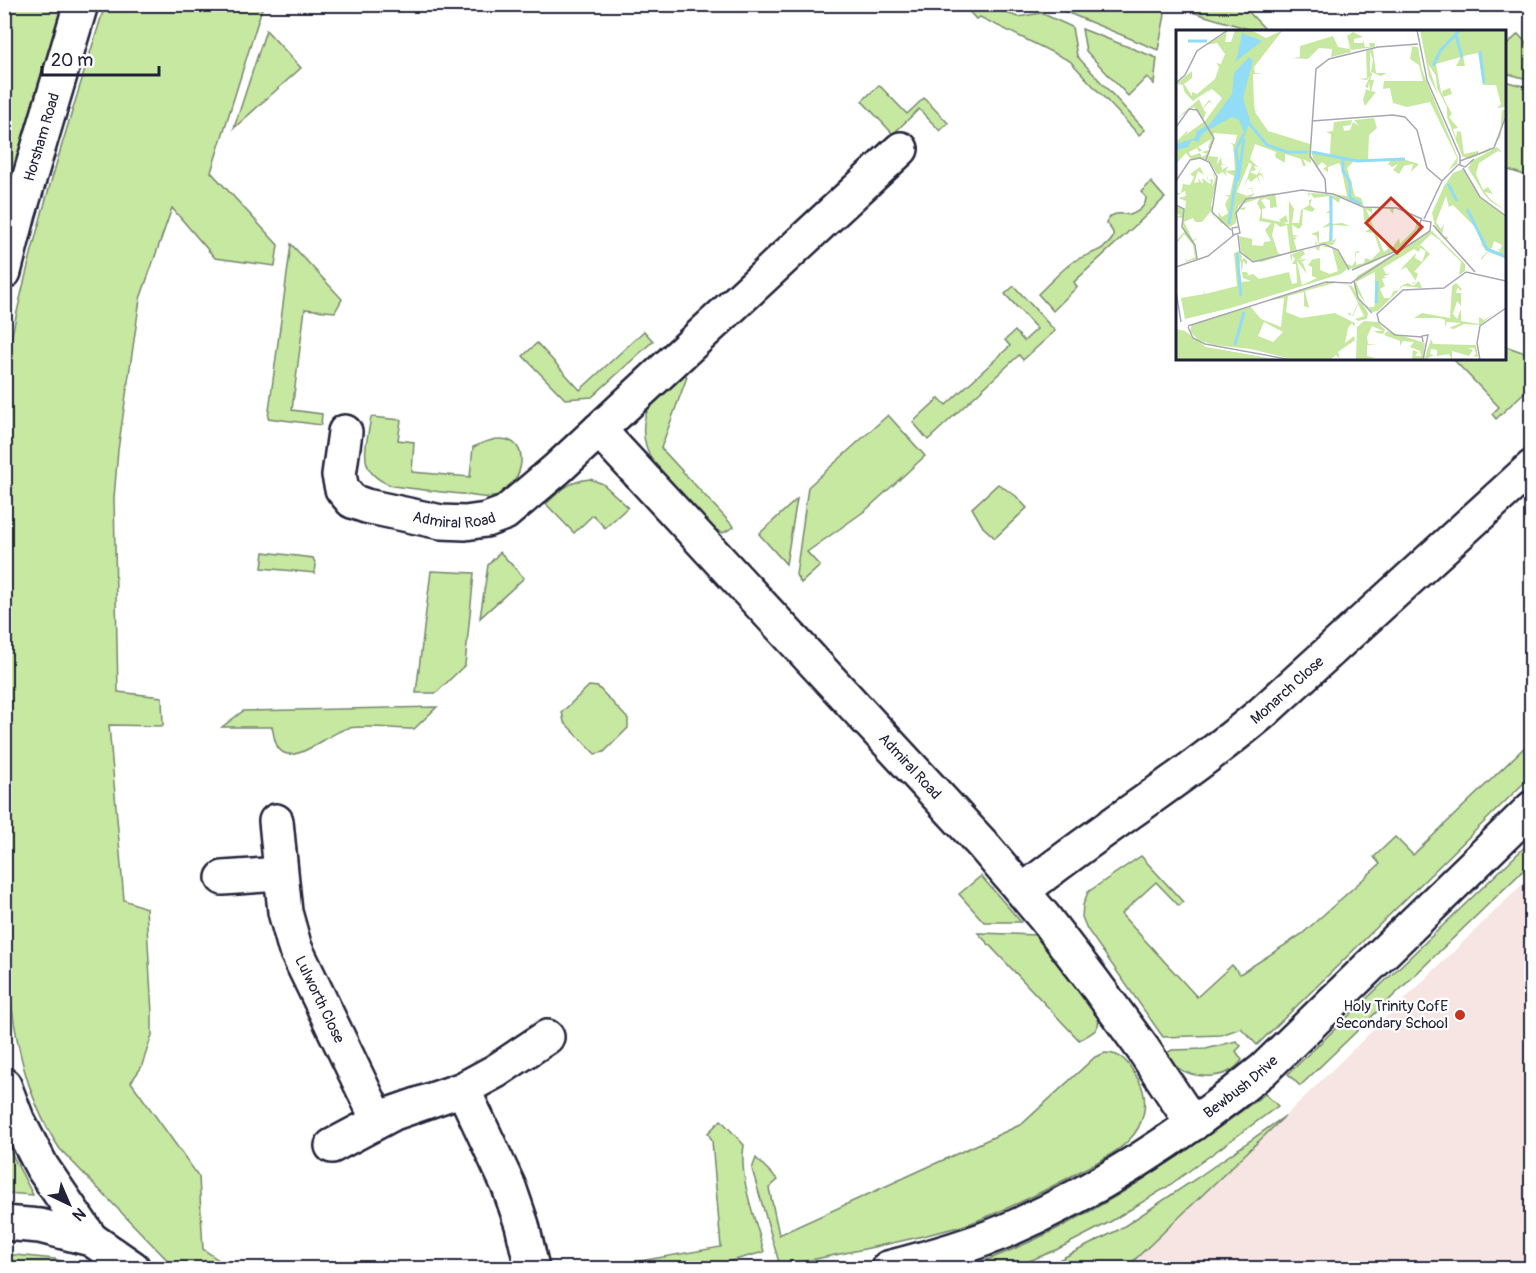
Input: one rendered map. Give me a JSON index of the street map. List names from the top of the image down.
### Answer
{
  "streets": {
    "street": [
      "Horsham Road",
      "Admiral Road",
      "Monarch Close",
      "Lulworth Close",
      "Bewbush Drive"
    ]
  },
  "crossings": [
    ["Admiral Road", "Monarch Close"],
    ["Admiral Road", "Bewbush Drive"]
  ],
  "places": ["Holy Trinity CofE Secondary School"],
  "scale_bar": "20 m",
  "north": "bottom right"
}
